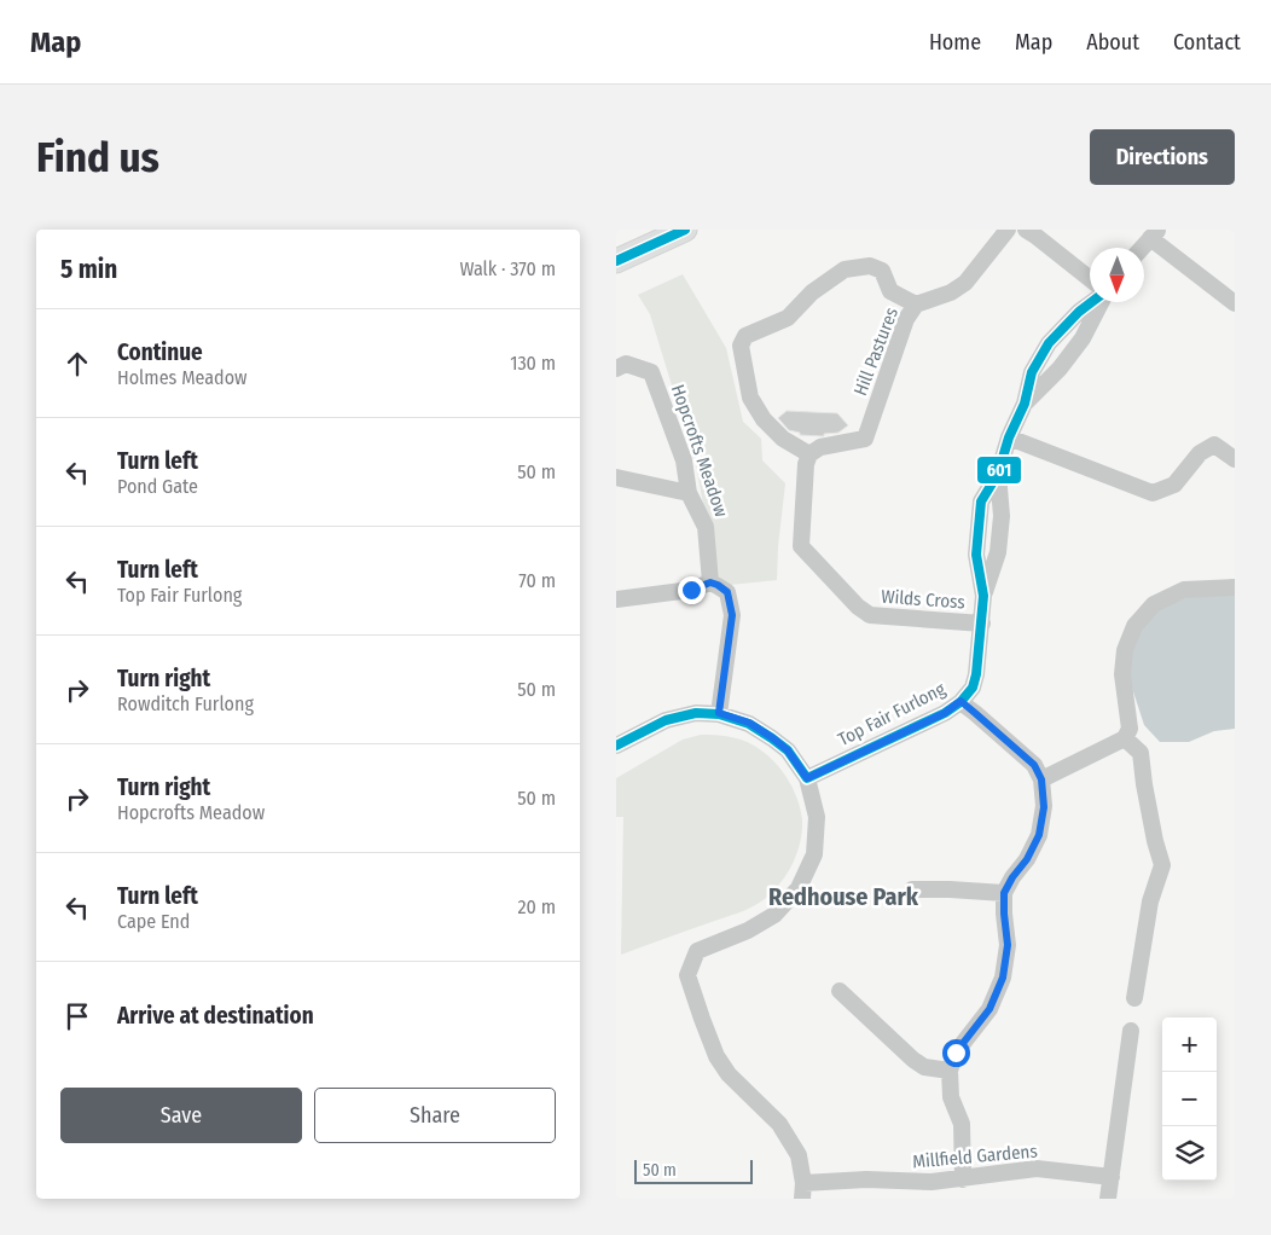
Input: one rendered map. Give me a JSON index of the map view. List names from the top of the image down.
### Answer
{
  "streets": {
    "street": [
      "Hill Pastures",
      "Hopcrofts Meadow",
      "Wilds Cross",
      "Top Fair Furlong",
      "Millfield Gardens"
    ]
  },
  "crossings": [
    ["Hill Pastures", "Wilds Cross"],
    ["Wilds Cross", "Top Fair Furlong"]
  ],
  "districts": ["Redhouse Park"],
  "lines": ["transit line 601"],
  "scale_bar": "50 m",
  "north": "bottom",
  "page": {
    "header": "Map",
    "nav": [
      "Home",
      "Map",
      "About",
      "Contact"
    ],
    "buttons": [
      "Directions",
      ["Save", "Share"]
    ],
    "title": "Find us",
    "heading": ["5 min", "Walk · 370 m"],
    "list": [
      ["Continue", "Holmes Meadow", "130 m"],
      ["Turn left", "Pond Gate", "50 m"],
      ["Turn left", "Top Fair Furlong", "70 m"],
      ["Turn right", "Rowditch Furlong", "50 m"],
      ["Turn right", "Hopcrofts Meadow", "50 m"],
      ["Turn left", "Cape End", "20 m"],
      "Arrive at destination"
    ],
    "map_buttons": ["+", "−"],
    "scale": "50 m"
  }
}
